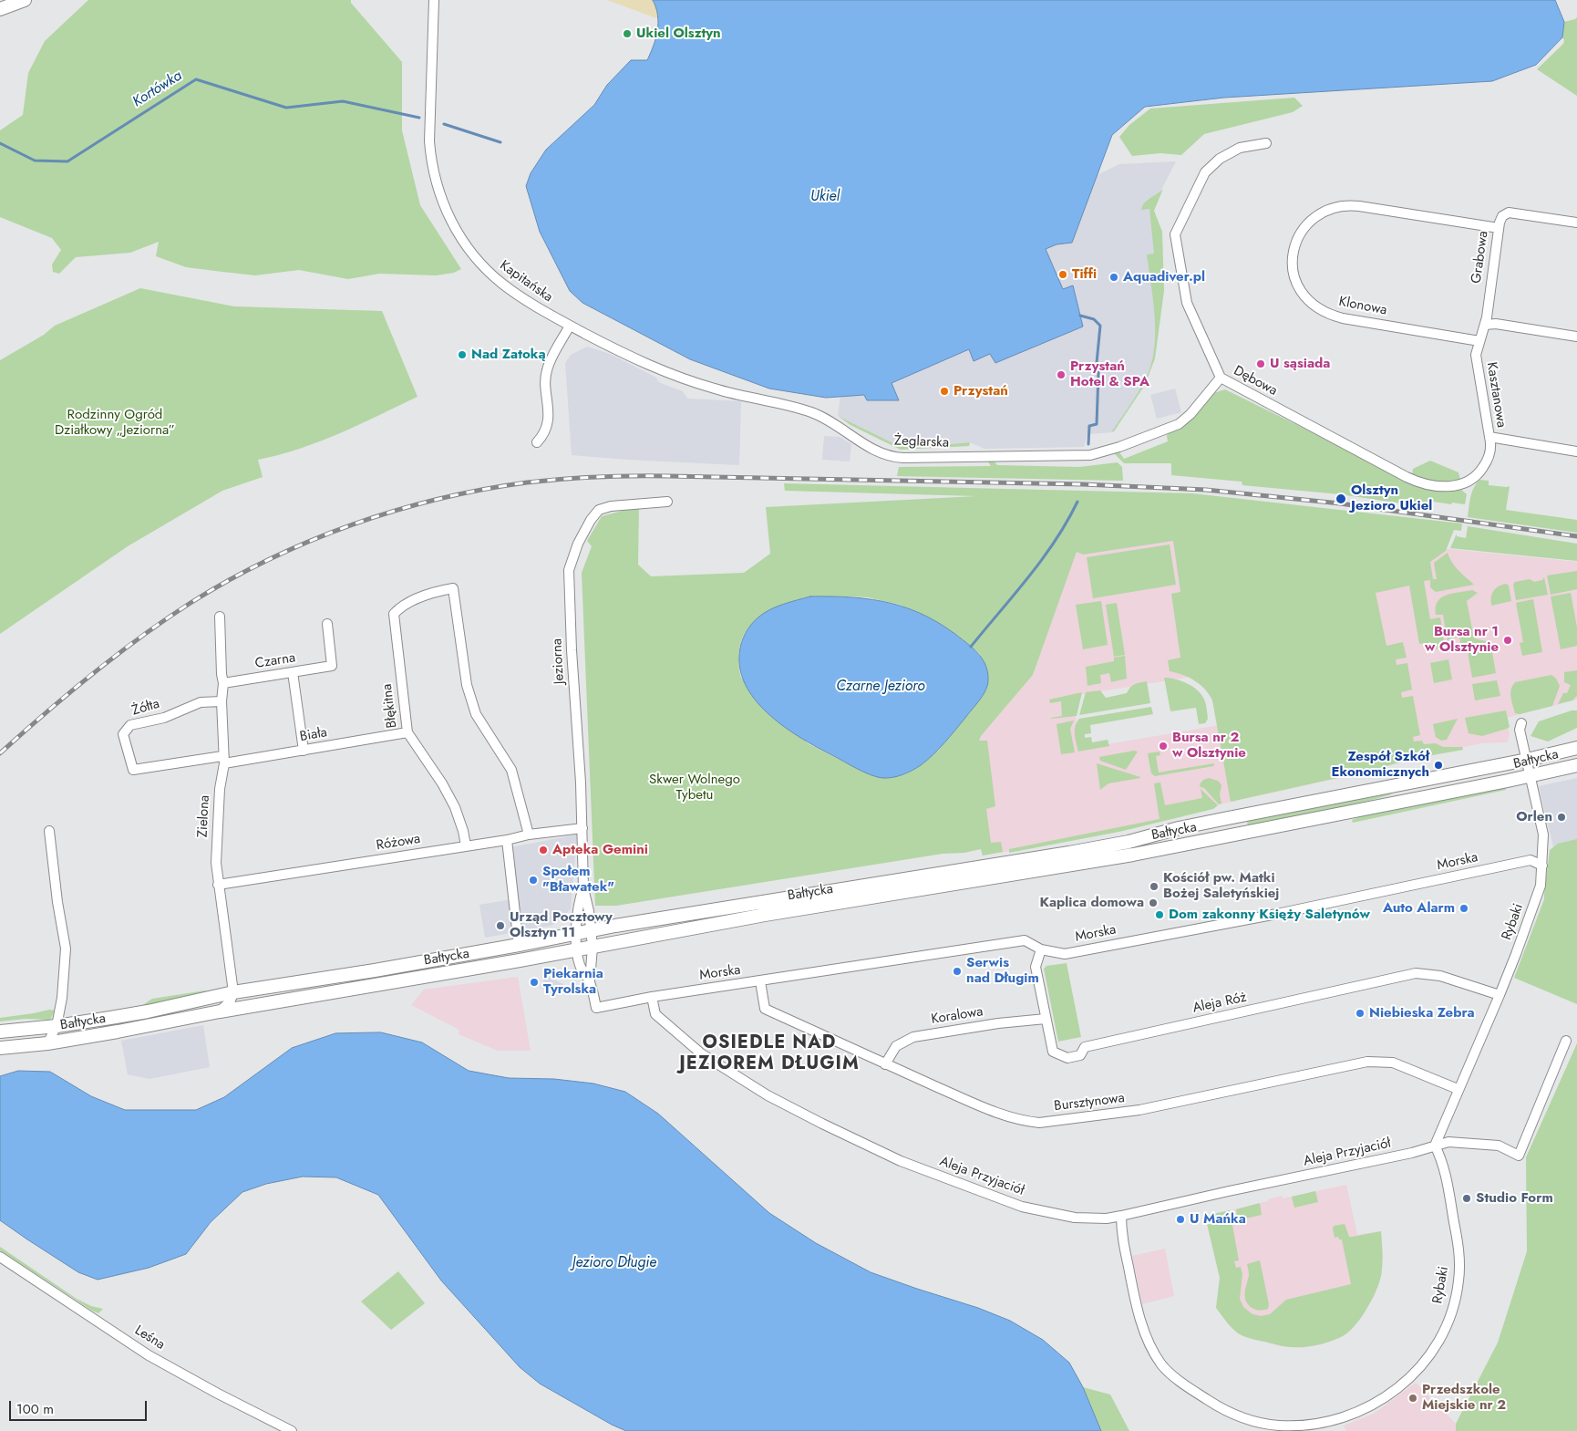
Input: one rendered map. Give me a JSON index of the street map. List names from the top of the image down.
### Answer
{
  "streets": {
    "main road": ["Bałtycka"],
    "street": [
      "Grabowa",
      "Kapitańska",
      "Klonowa",
      "Dębowa",
      "Kasztanowa",
      "Żeglarska",
      "Czarna",
      "Jeziorna",
      "Błękitna",
      "Żółta",
      "Biała",
      "Zielona",
      "Różowa",
      "Morska",
      "Rybaki",
      "Aleja Róż",
      "Koralowa",
      "Bursztynowa",
      "Aleja Przyjaciół",
      "Leśna"
    ]
  },
  "crossings": [
    ["Grabowa", "Klonowa"],
    ["Grabowa", "Kasztanowa"],
    ["Kapitańska", "Żeglarska"],
    ["Klonowa", "Kasztanowa"],
    ["Dębowa", "Kasztanowa"],
    ["Dębowa", "Żeglarska"],
    ["Czarna", "Zielona"],
    ["Jeziorna", "Bałtycka"],
    ["Jeziorna", "Różowa"],
    ["Błękitna", "Biała"],
    ["Błękitna", "Różowa"],
    ["Żółta", "Biała"],
    ["Żółta", "Zielona"],
    ["Biała", "Zielona"],
    ["Bałtycka", "Zielona"],
    ["Bałtycka", "Rybaki"],
    ["Zielona", "Różowa"],
    ["Morska", "Rybaki"],
    ["Morska", "Aleja Róż"],
    ["Morska", "Bursztynowa"],
    ["Morska", "Aleja Przyjaciół"],
    ["Rybaki", "Aleja Róż"],
    ["Rybaki", "Bursztynowa"],
    ["Rybaki", "Aleja Przyjaciół"],
    ["Aleja Róż", "Koralowa"],
    ["Koralowa", "Bursztynowa"]
  ],
  "districts": ["OSIEDLE NAD JEZIOREM DŁUGIM"],
  "water": [
    "Kortówka",
    "Ukiel",
    "Czarne Jezioro",
    "Jezioro Długie"
  ],
  "parks": ["Rodzinny Ogród Działkowy „Jeziorna”", "Skwer Wolnego Tybetu"],
  "places": [
    "Ukiel Olsztyn",
    "Tiffi",
    "Aquadiver.pl",
    "Nad Zatoką",
    "U sąsiada",
    "Przystań Hotel & SPA",
    "Przystań",
    "Olsztyn Jezioro Ukiel",
    "Bursa nr 1 w Olsztynie",
    "Bursa nr 2 w Olsztynie",
    "Zespół Szkół Ekonomicznych",
    "Orlen",
    "Apteka Gemini",
    "Społem \"Bławatek\"",
    "Kościół pw. Matki Bożej Saletyńskiej",
    "Kaplica domowa",
    "Auto Alarm",
    "Dom zakonny Księży Saletynów",
    "Urząd Pocztowy Olsztyn 11",
    "Serwis nad Długim",
    "Piekarnia Tyrolska",
    "Niebieska Zebra",
    "Studio Form",
    "U Mańka",
    "Przedszkole Miejskie nr 2"
  ],
  "scale_bar": "100 m"
}
